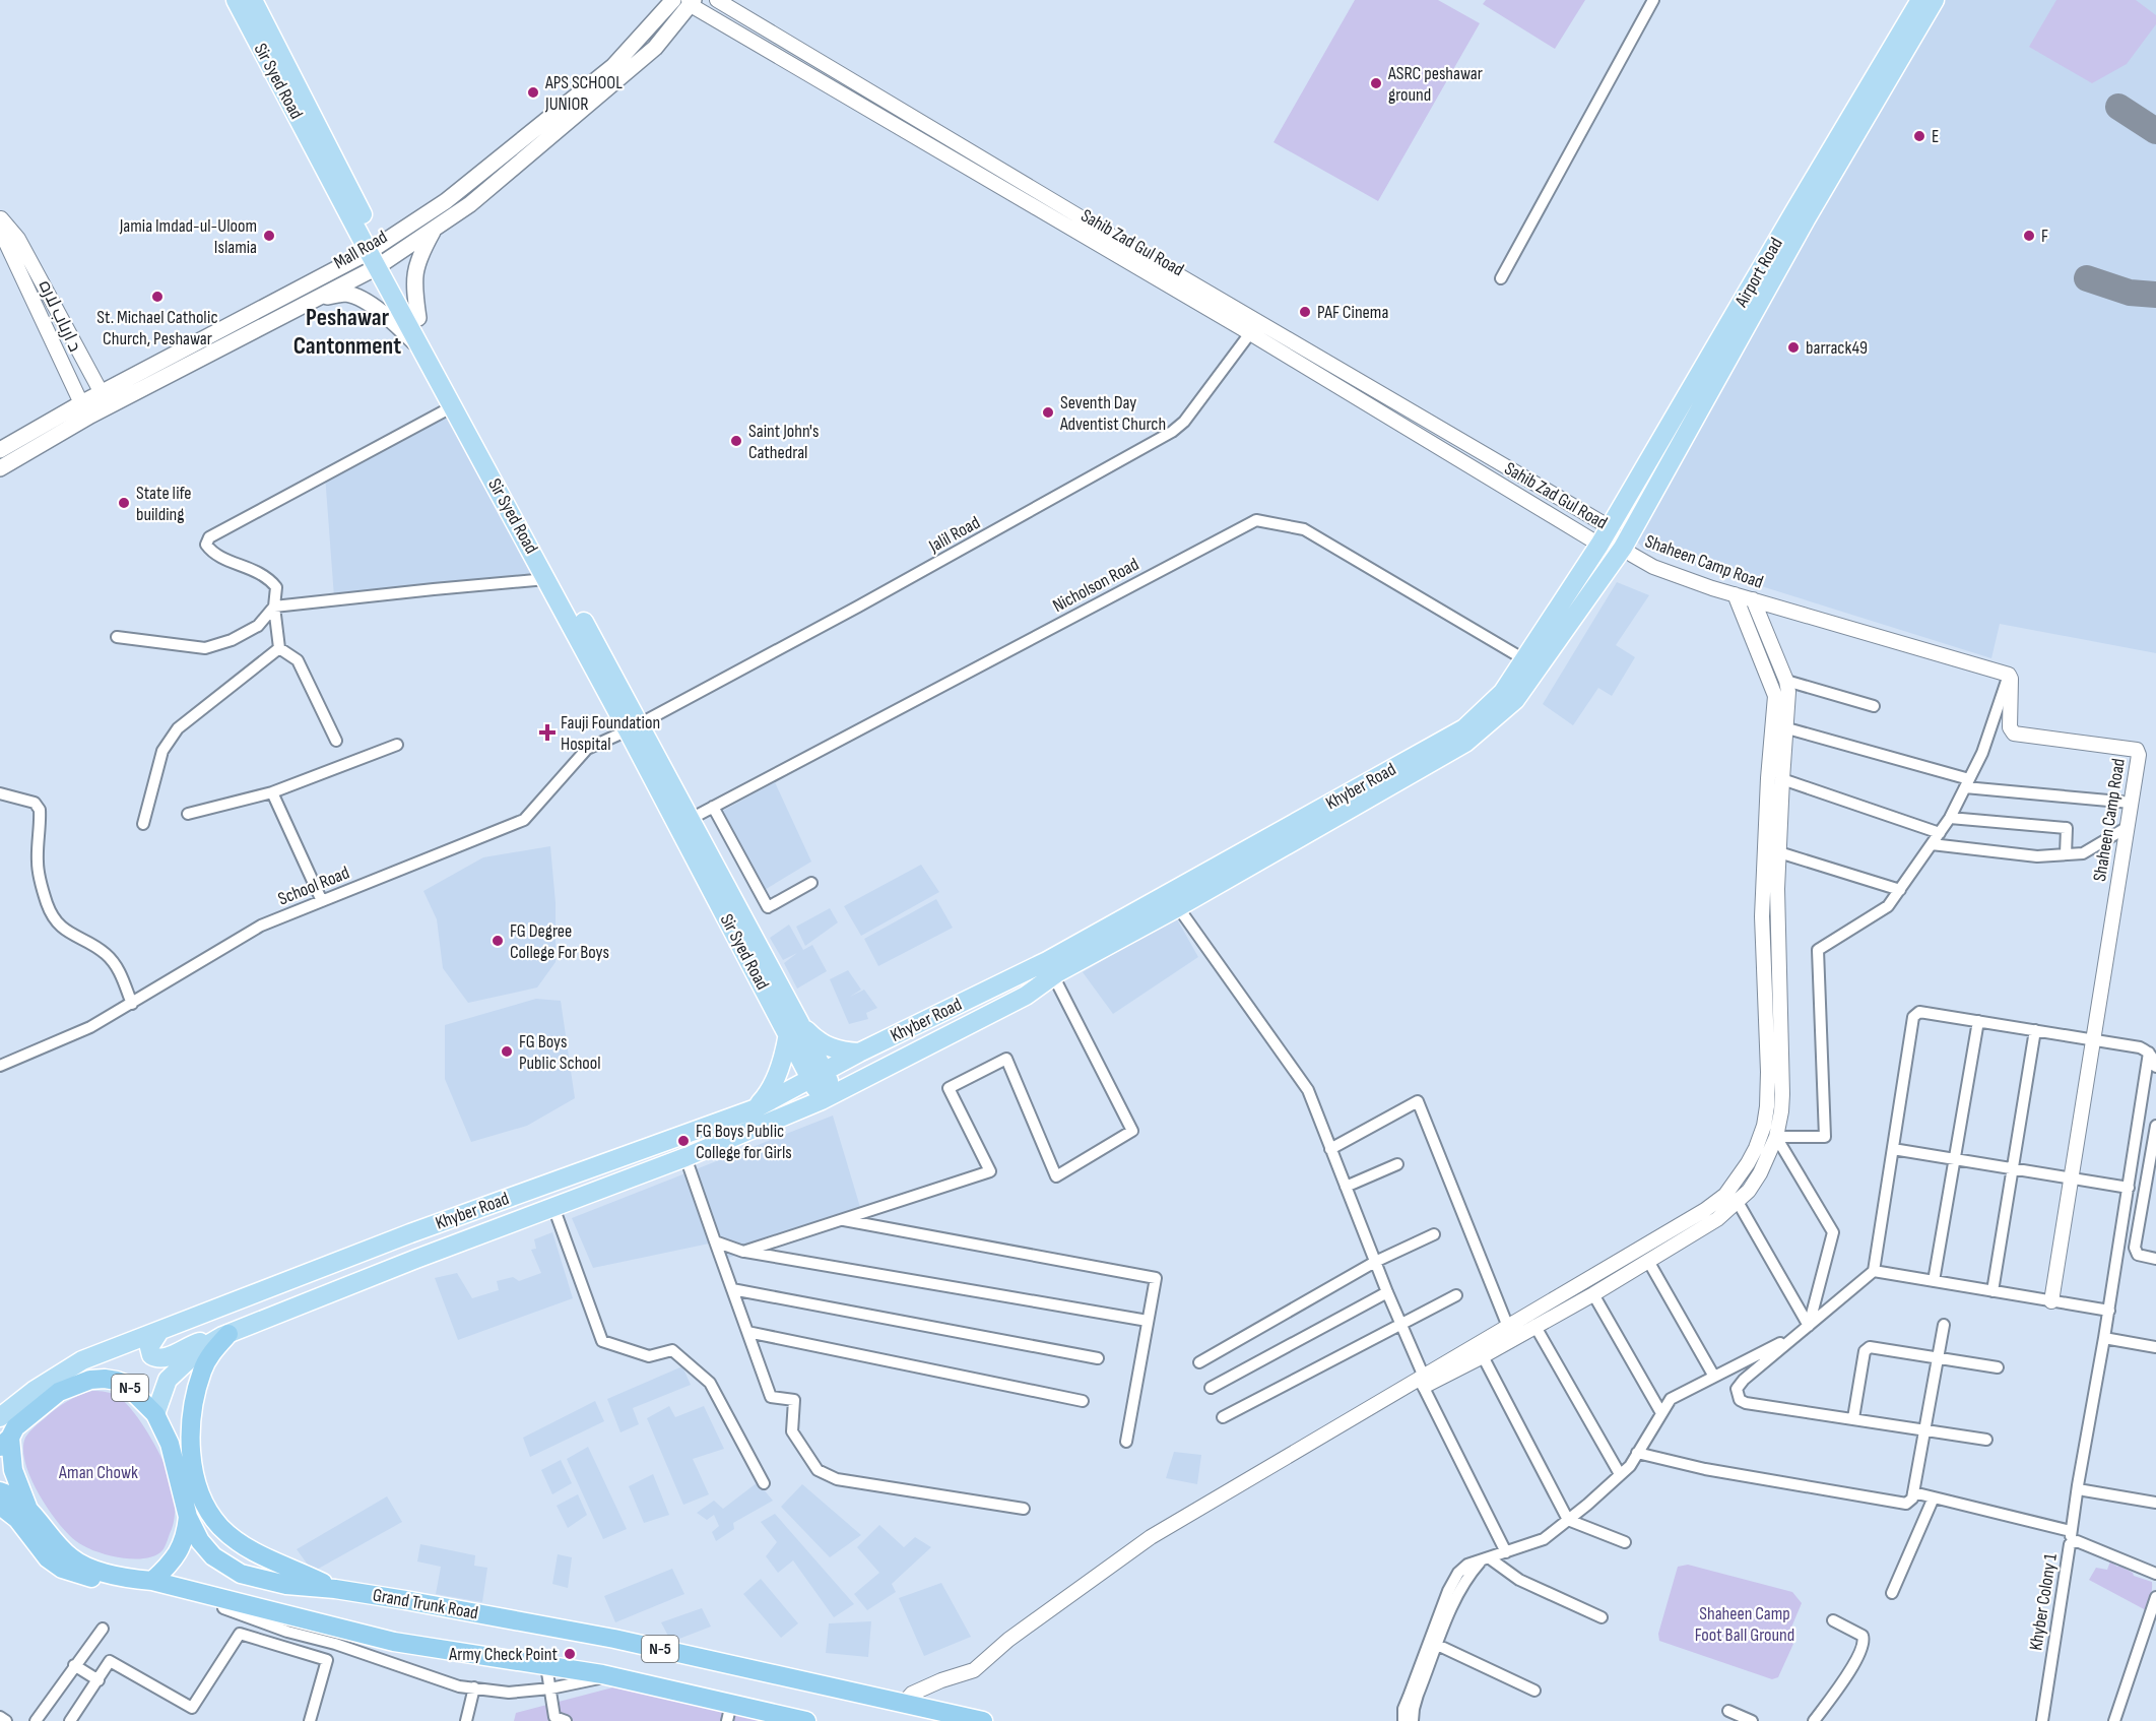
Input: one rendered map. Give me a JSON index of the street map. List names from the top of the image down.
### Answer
{
  "streets": {
    "highway": ["N-5", "Grand Trunk Road"],
    "main road": [
      "Sir Syed Road",
      "Mall Road",
      "Airport Road",
      "Khyber Road"
    ],
    "street": [
      "Sahib Zad Gul Road",
      "د ارباب لاره",
      "Jalil Road",
      "Shaheen Camp Road",
      "Nicholson Road",
      "School Road",
      "Khyber Colony 1"
    ]
  },
  "crossings": [
    ["Sir Syed Road", "Mall Road"],
    ["Sir Syed Road", "Jalil Road"],
    ["Sir Syed Road", "Nicholson Road"],
    ["Sir Syed Road", "School Road"],
    ["Sahib Zad Gul Road", "Mall Road"],
    ["Sahib Zad Gul Road", "Airport Road"],
    ["Sahib Zad Gul Road", "Jalil Road"],
    ["Sahib Zad Gul Road", "Shaheen Camp Road"],
    ["Sahib Zad Gul Road", "Khyber Road"],
    ["Mall Road", "د ارباب لاره"],
    ["Airport Road", "Khyber Road"],
    ["Jalil Road", "School Road"],
    ["Shaheen Camp Road", "Khyber Road"],
    ["N-5", "Grand Trunk Road"]
  ],
  "districts": ["Peshawar Cantonment"],
  "parks": ["Aman Chowk", "Shaheen Camp Foot Ball Ground"],
  "places": {
    "other": [
      "ASRC peshawar ground",
      "APS SCHOOL JUNIOR",
      "E",
      "Jamia Imdad-ul-Uloom Islamia",
      "F",
      "St. Michael Catholic Church, Peshawar",
      "PAF Cinema",
      "barrack49",
      "Seventh Day Adventist Church",
      "Saint John's Cathedral",
      "State life building",
      "FG Degree College For Boys",
      "FG Boys Public School",
      "FG Boys Public College for Girls",
      "Army Check Point"
    ],
    "health": ["Fauji Foundation Hospital"]
  }
}
